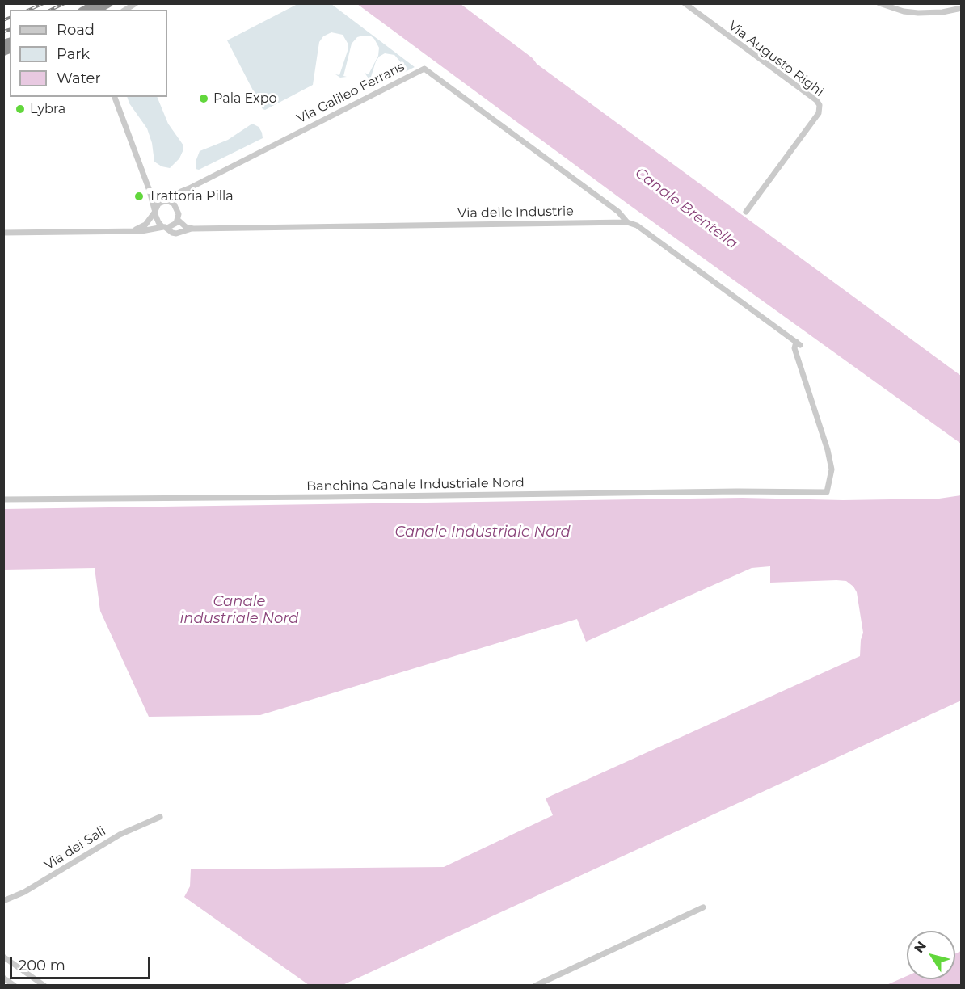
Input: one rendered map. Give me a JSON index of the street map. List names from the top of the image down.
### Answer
{
  "streets": {
    "street": [
      "Via Augusto Righi",
      "Via Galileo Ferraris",
      "Via delle Industrie",
      "Banchina Canale Industriale Nord",
      "Via dei Sali"
    ]
  },
  "crossings": [
    ["Via Galileo Ferraris", "Via delle Industrie"],
    ["Via delle Industrie", "Banchina Canale Industriale Nord"]
  ],
  "water": ["Canale Brentella", "Canale Industriale Nord", "Canale industriale Nord"],
  "places": ["Pala Expo", "Lybra", "Trattoria Pilla"],
  "legend": ["Road", "Park", "Water"],
  "scale_bar": "200 m",
  "north": "top left"
}
